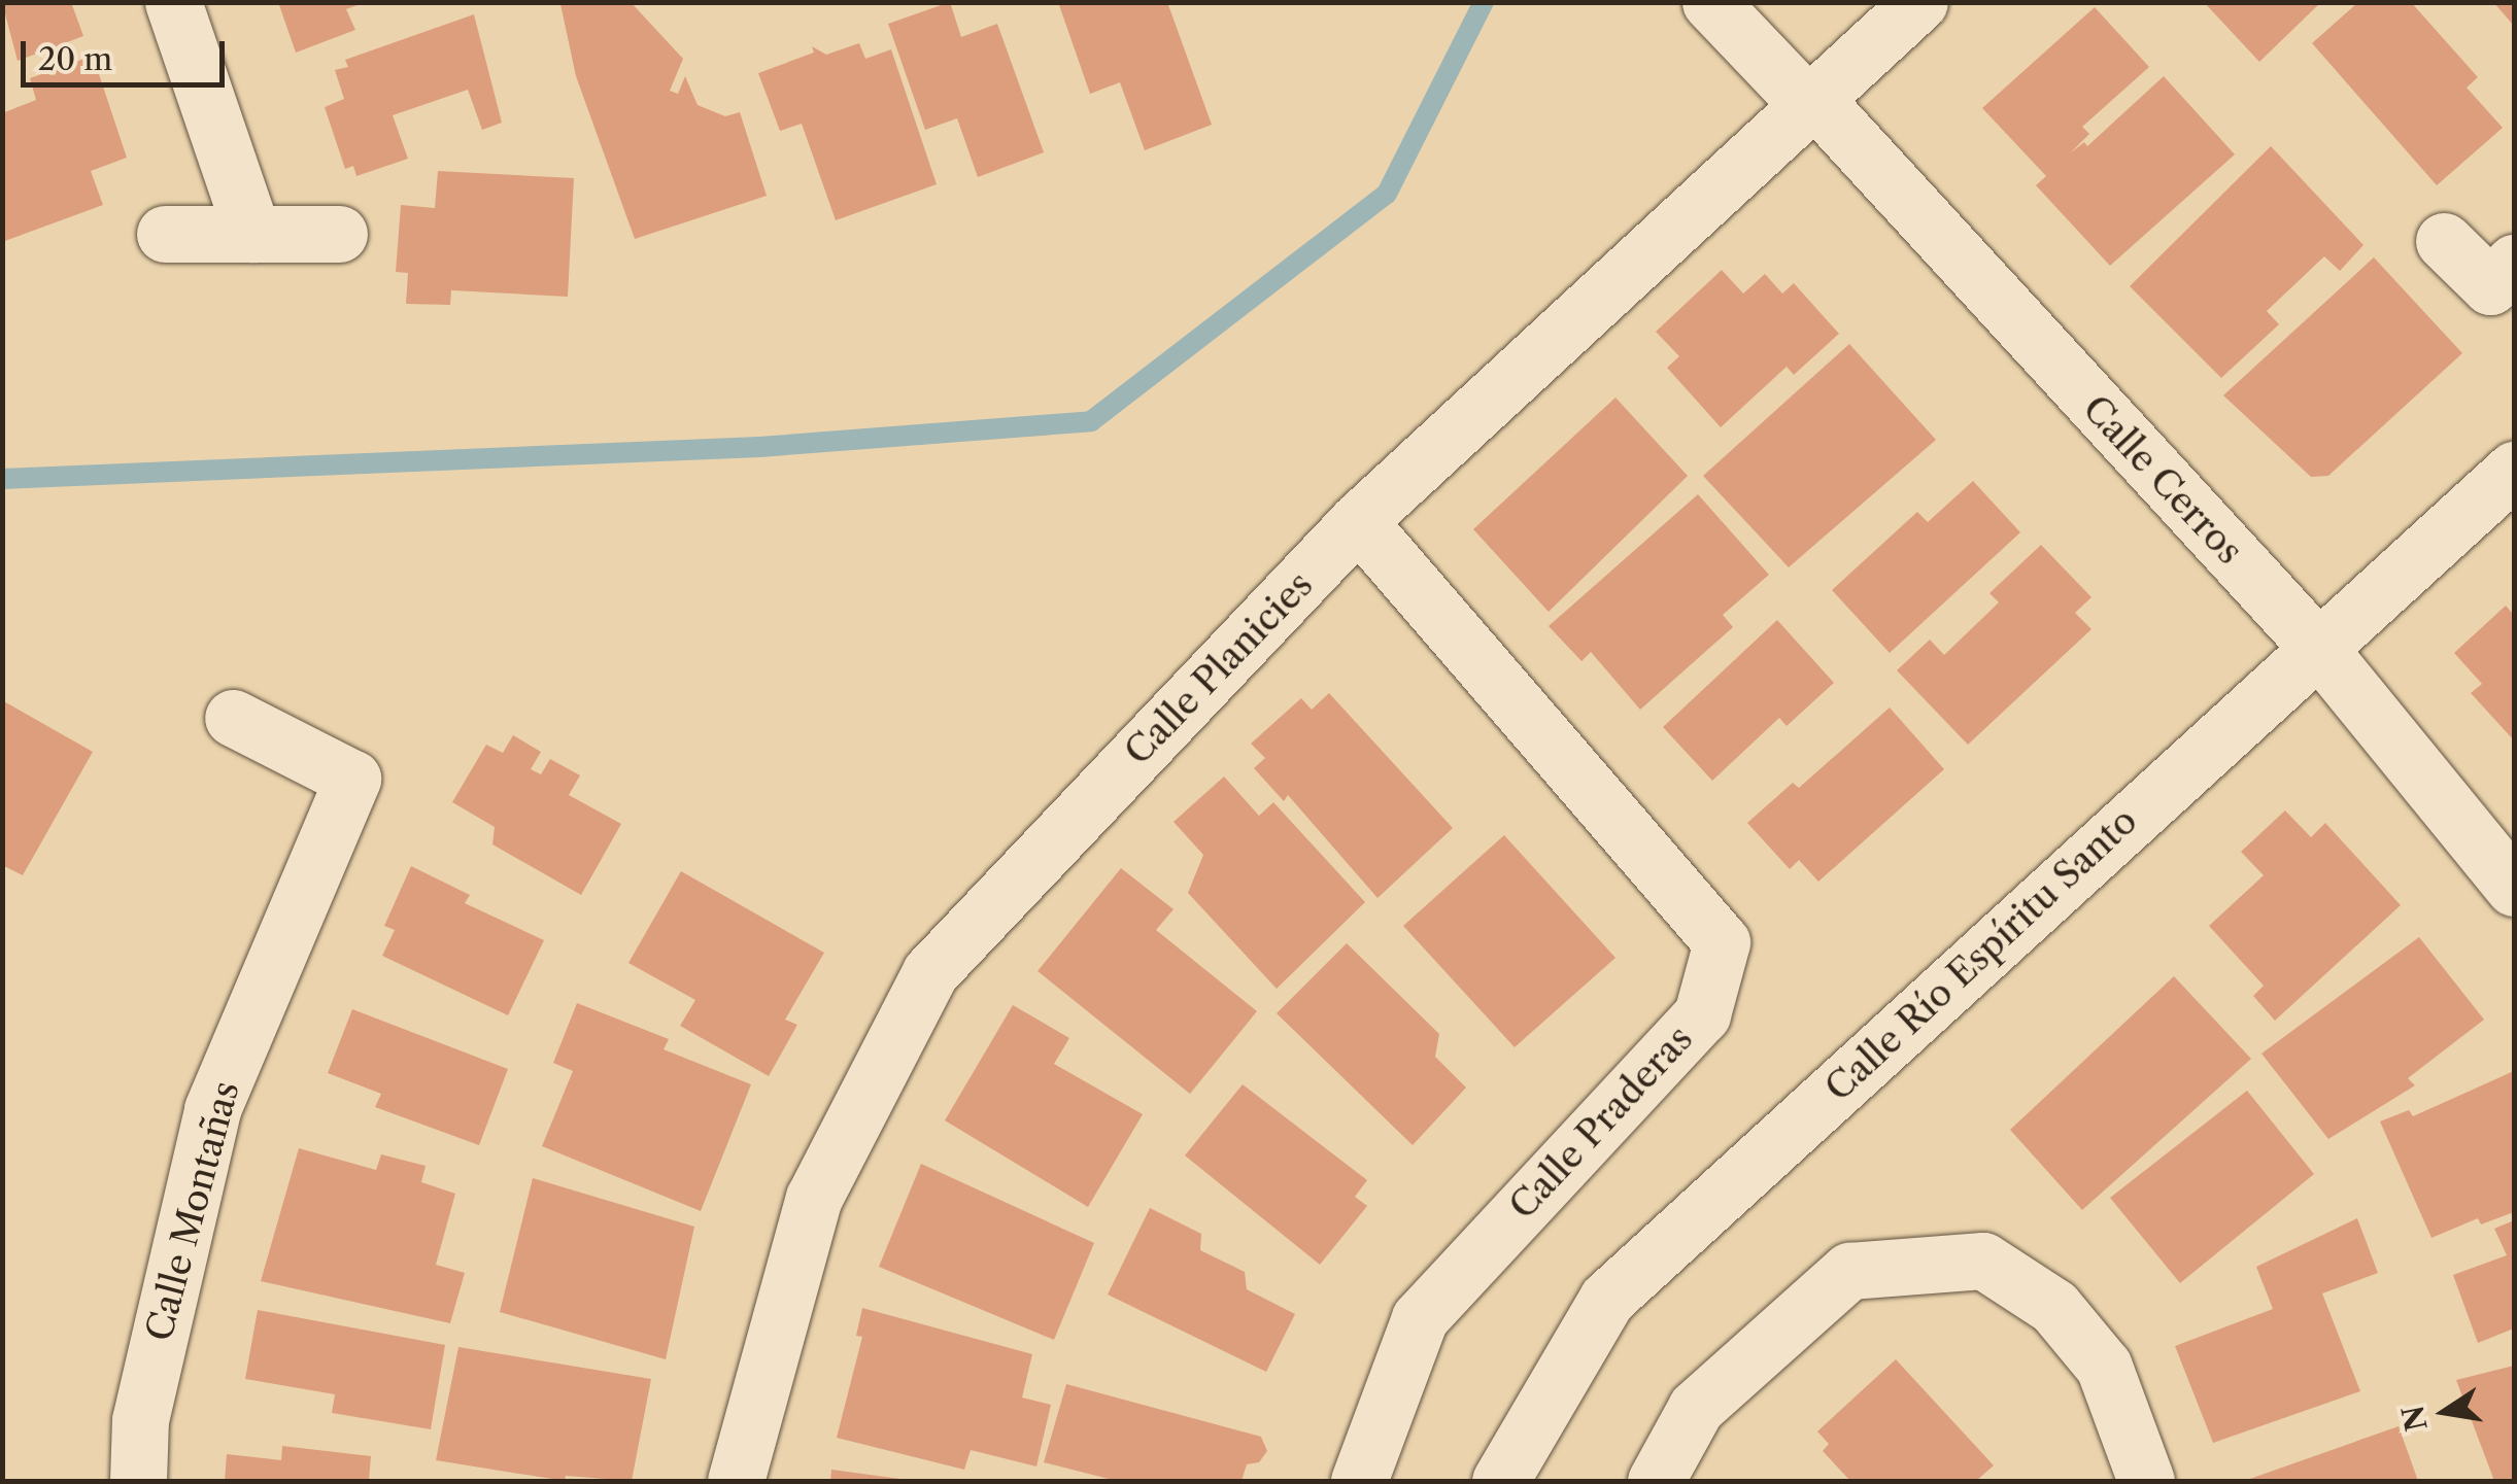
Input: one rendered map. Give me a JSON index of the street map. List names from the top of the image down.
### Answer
{
  "streets": {
    "street": [
      "Calle Cerros",
      "Calle Planicies",
      "Calle Río Espíritu Santo",
      "Calle Praderas",
      "Calle Montañas"
    ]
  },
  "crossings": [
    ["Calle Cerros", "Calle Planicies"],
    ["Calle Cerros", "Calle Río Espíritu Santo"],
    ["Calle Planicies", "Calle Praderas"]
  ],
  "scale_bar": "20 m",
  "north": "left"
}
